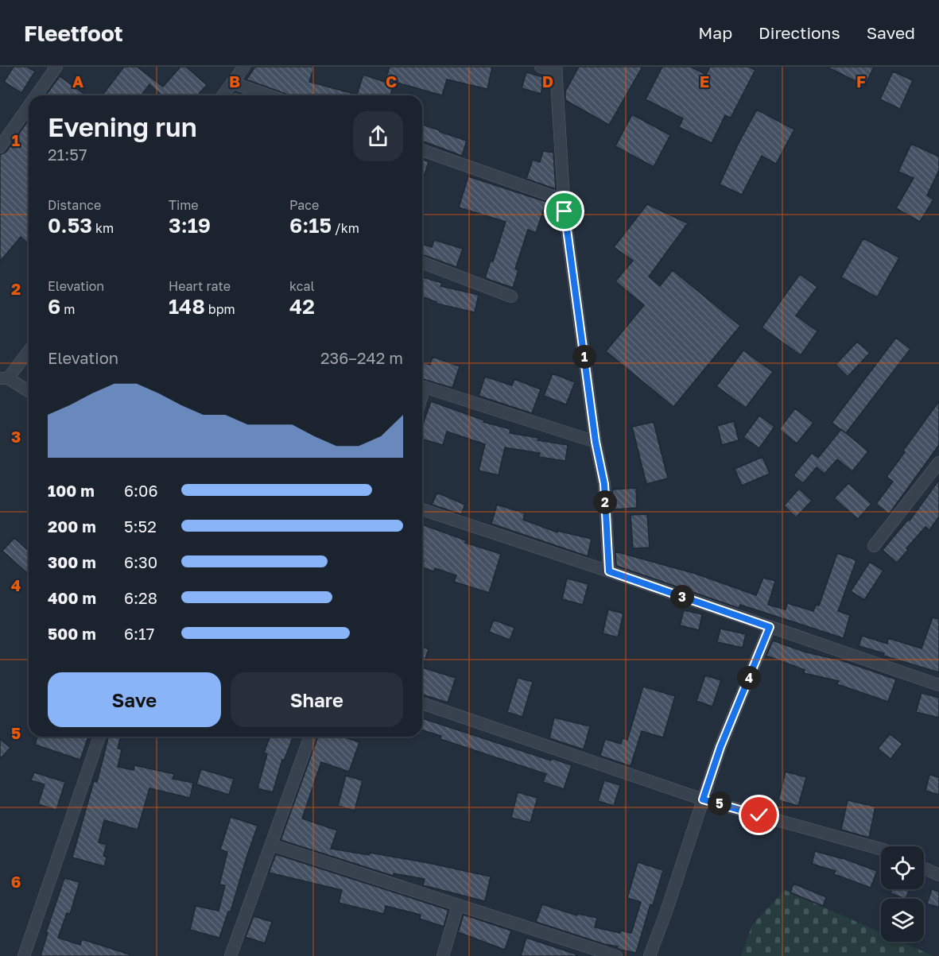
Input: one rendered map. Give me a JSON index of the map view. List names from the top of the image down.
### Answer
{
  "page": {
    "header": "Fleetfoot",
    "nav": ["Map", "Directions", "Saved"],
    "heading": ["Evening run", "21:57"],
    "stats": [
      ["Distance", "0.53 km"],
      ["Time", "3:19"],
      ["Pace", "6:15 /km"],
      ["Elevation", "6 m"],
      ["Heart rate", "148 bpm"],
      ["kcal", "42"]
    ],
    "chart": ["Elevation", "236–242 m"],
    "pins": [
      "1",
      "2",
      "3",
      "4",
      "5"
    ],
    "list": [
      {
        "name": "100 m",
        "note": "6:06"
      },
      {
        "name": "200 m",
        "note": "5:52"
      },
      {
        "name": "300 m",
        "note": "6:30"
      },
      {
        "name": "400 m",
        "note": "6:28"
      },
      {
        "name": "500 m",
        "note": "6:17"
      }
    ],
    "buttons": ["Save", "Share"]
  },
  "grid": {
    "columns": [
      "A",
      "B",
      "C",
      "D",
      "E",
      "F"
    ],
    "rows": [
      "1",
      "2",
      "3",
      "4",
      "5",
      "6"
    ]
  }
}
